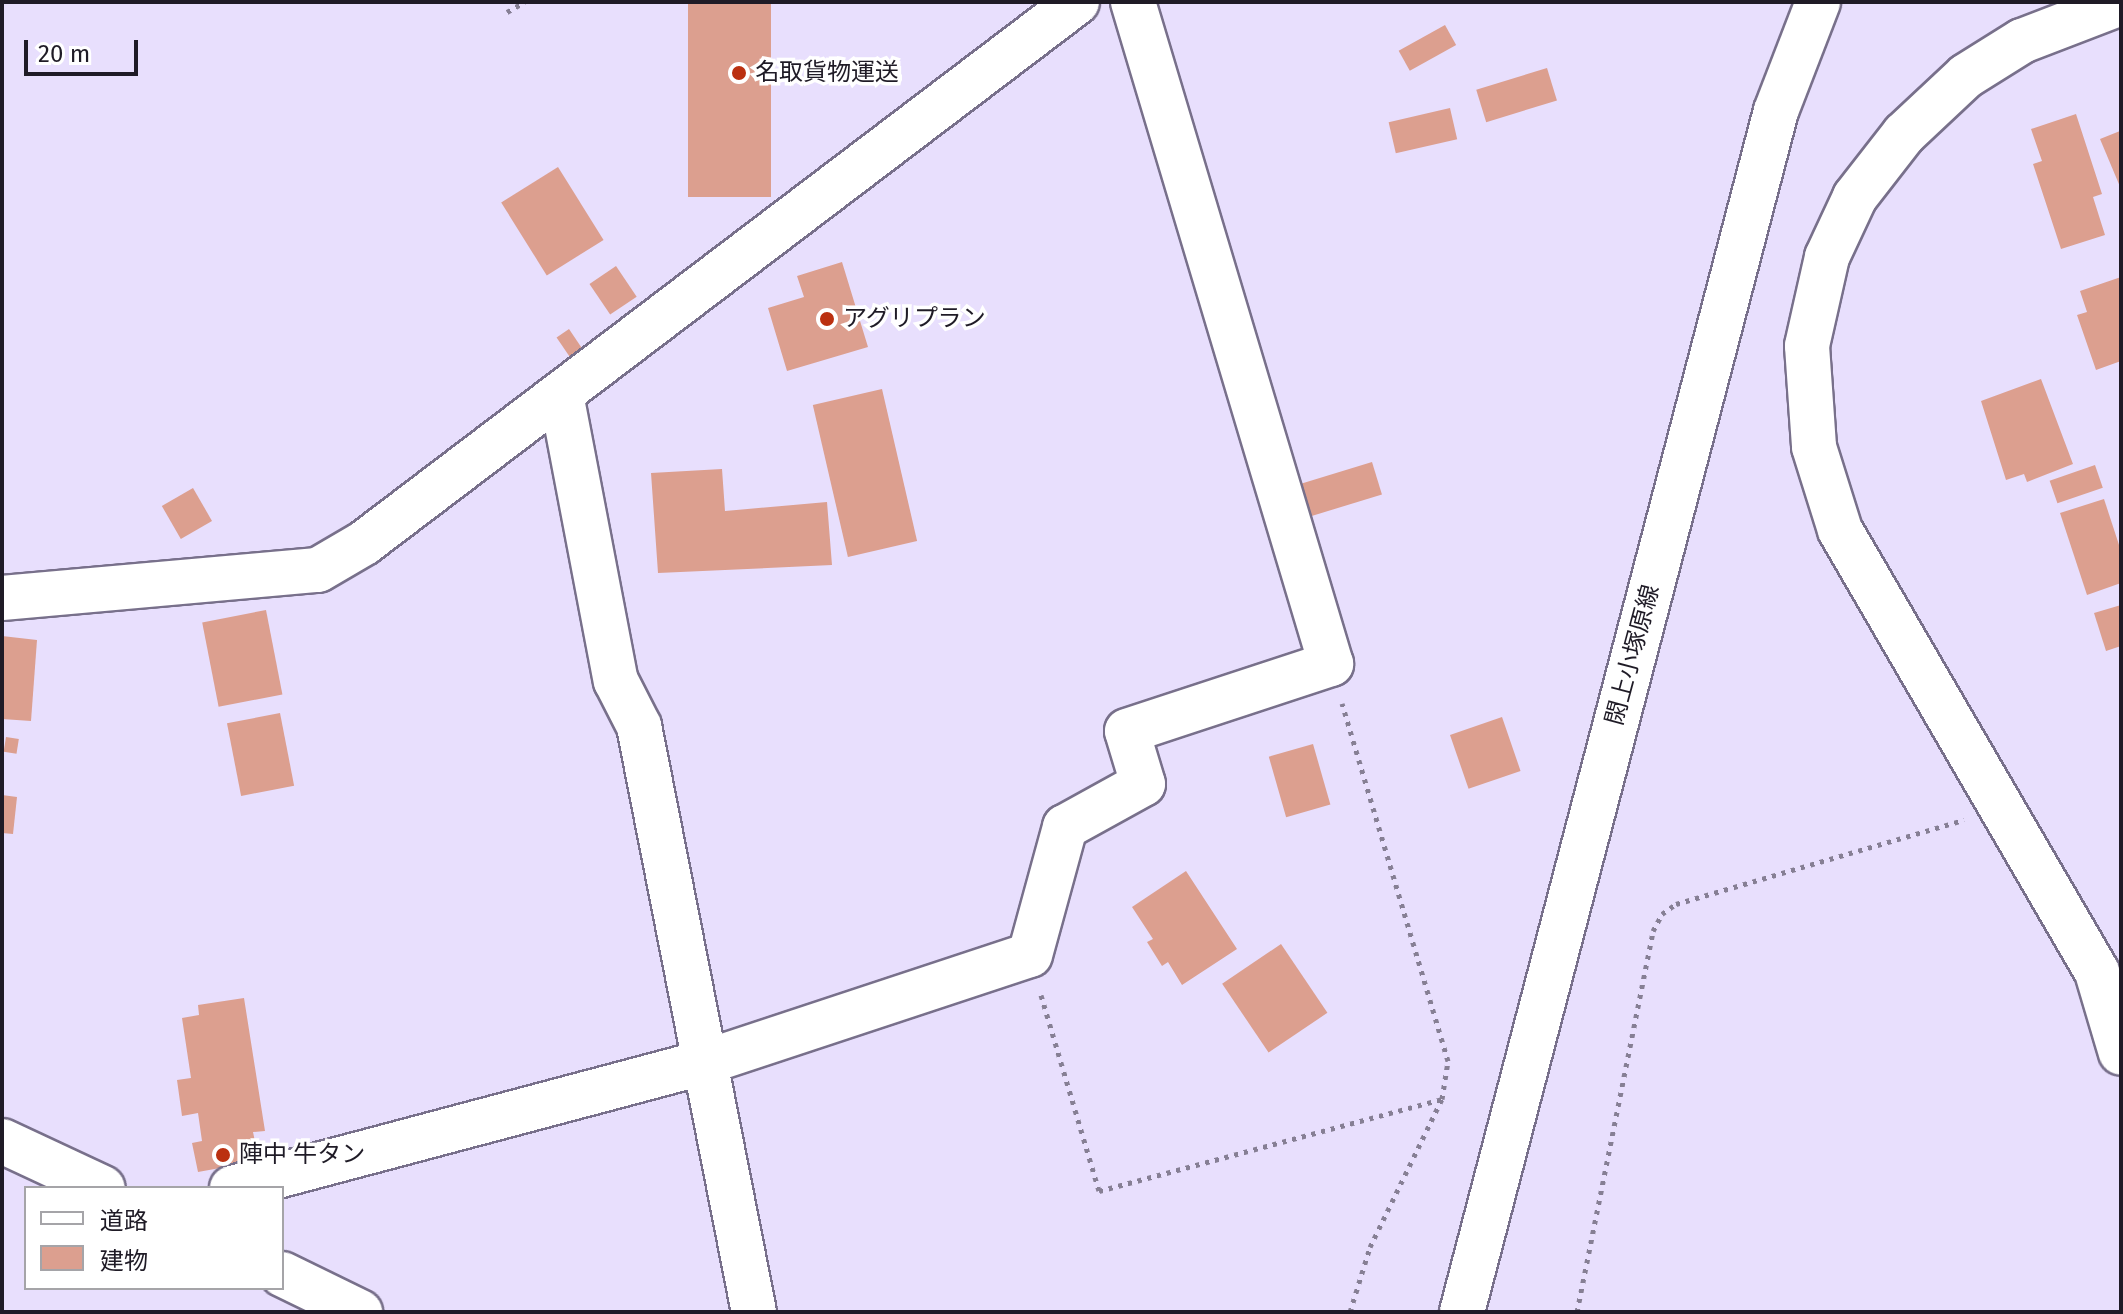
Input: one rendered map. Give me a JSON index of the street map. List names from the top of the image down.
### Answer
{
  "streets": {
    "street": ["閖上小塚原線"]
  },
  "places": ["名取貨物運送", "アグリプラン", "陣中 牛タン"],
  "legend": ["道路", "建物"],
  "scale_bar": "20 m"
}
